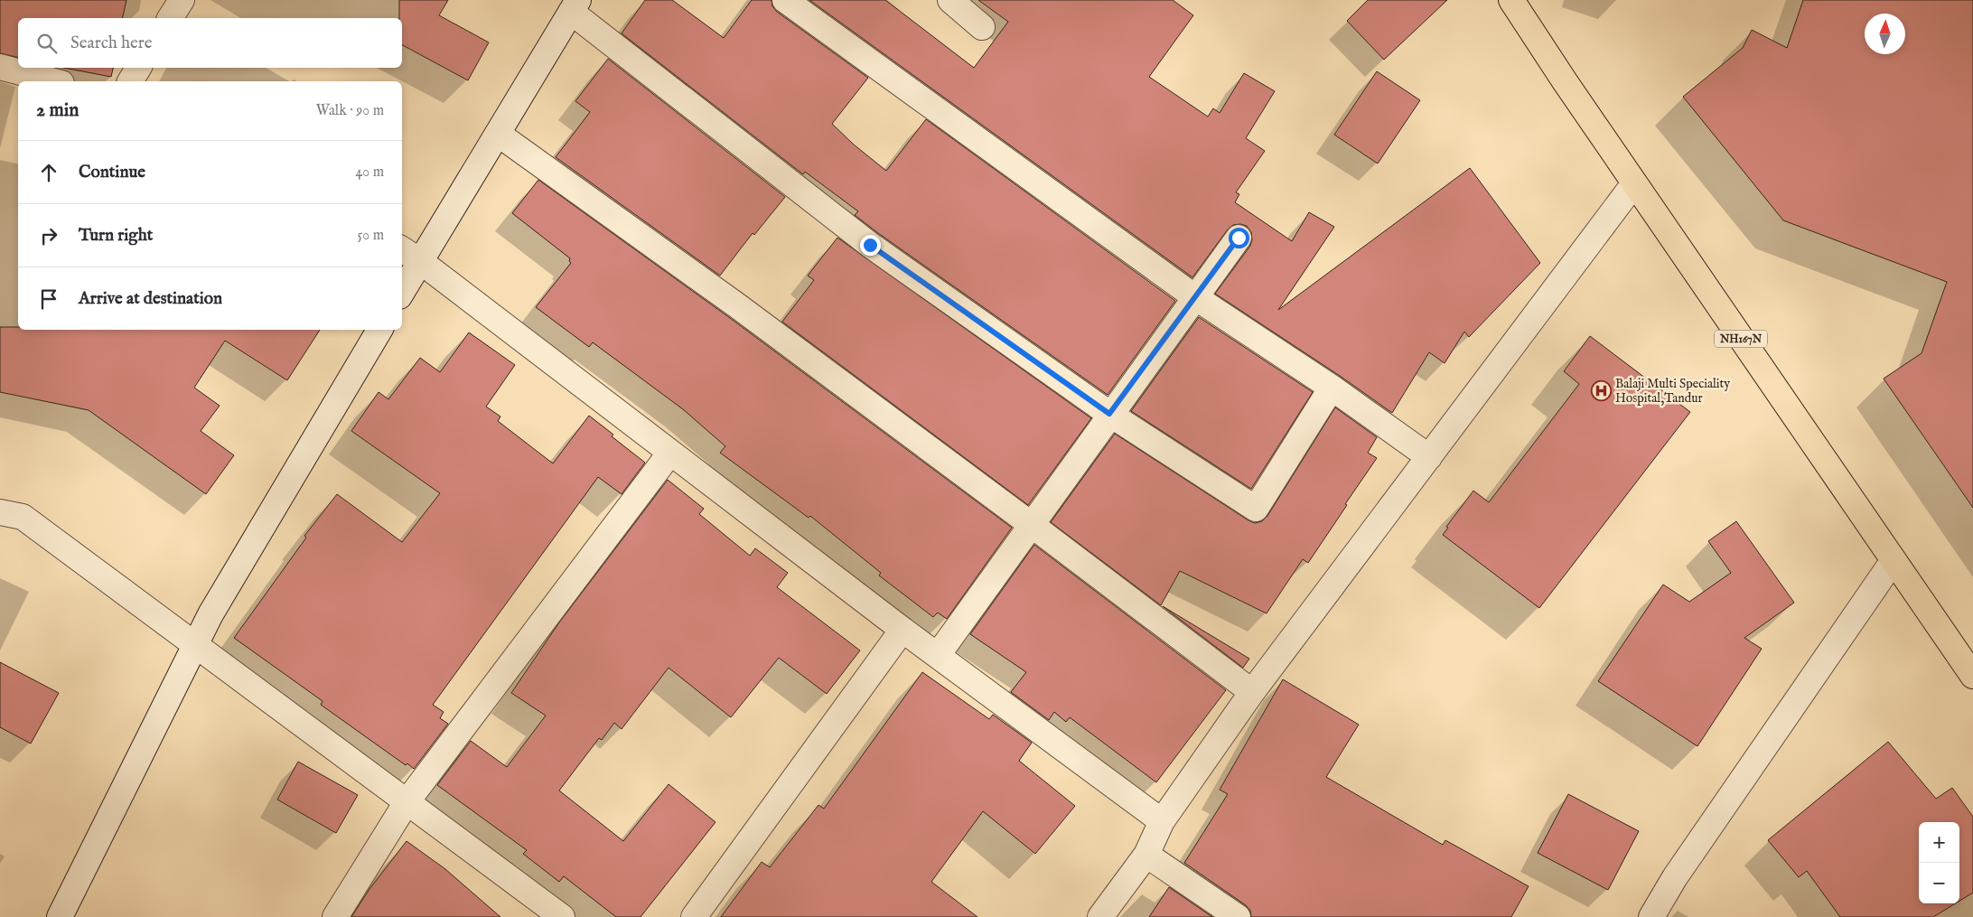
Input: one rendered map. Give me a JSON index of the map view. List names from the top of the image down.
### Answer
{
  "streets": {
    "highway": ["NH167N"]
  },
  "places": {
    "hospital": ["Balaji Multi Speciality Hospital,Tandur"]
  },
  "north": "top",
  "page": {
    "search": "Search here",
    "heading": ["2 min", "Walk · 90 m"],
    "list": [
      ["Continue", "40 m"],
      ["Turn right", "50 m"],
      "Arrive at destination"
    ],
    "map_buttons": ["+", "−"]
  }
}
